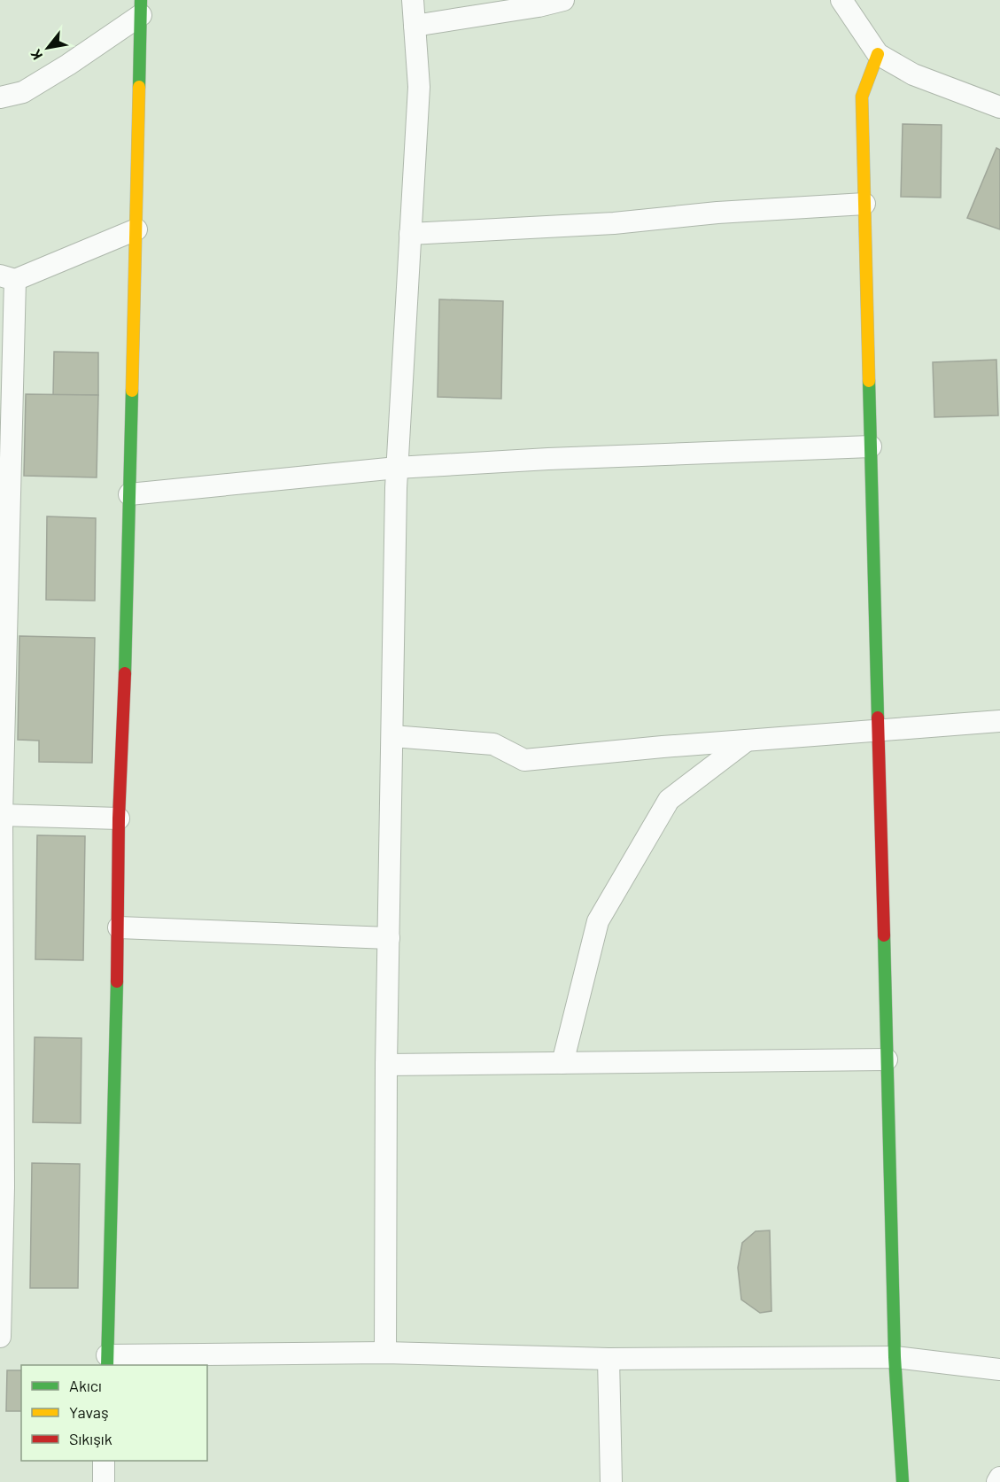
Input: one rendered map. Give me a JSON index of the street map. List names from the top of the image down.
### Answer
{
  "legend": ["Akıcı", "Yavaş", "Sıkışık"],
  "north": "bottom left"
}
